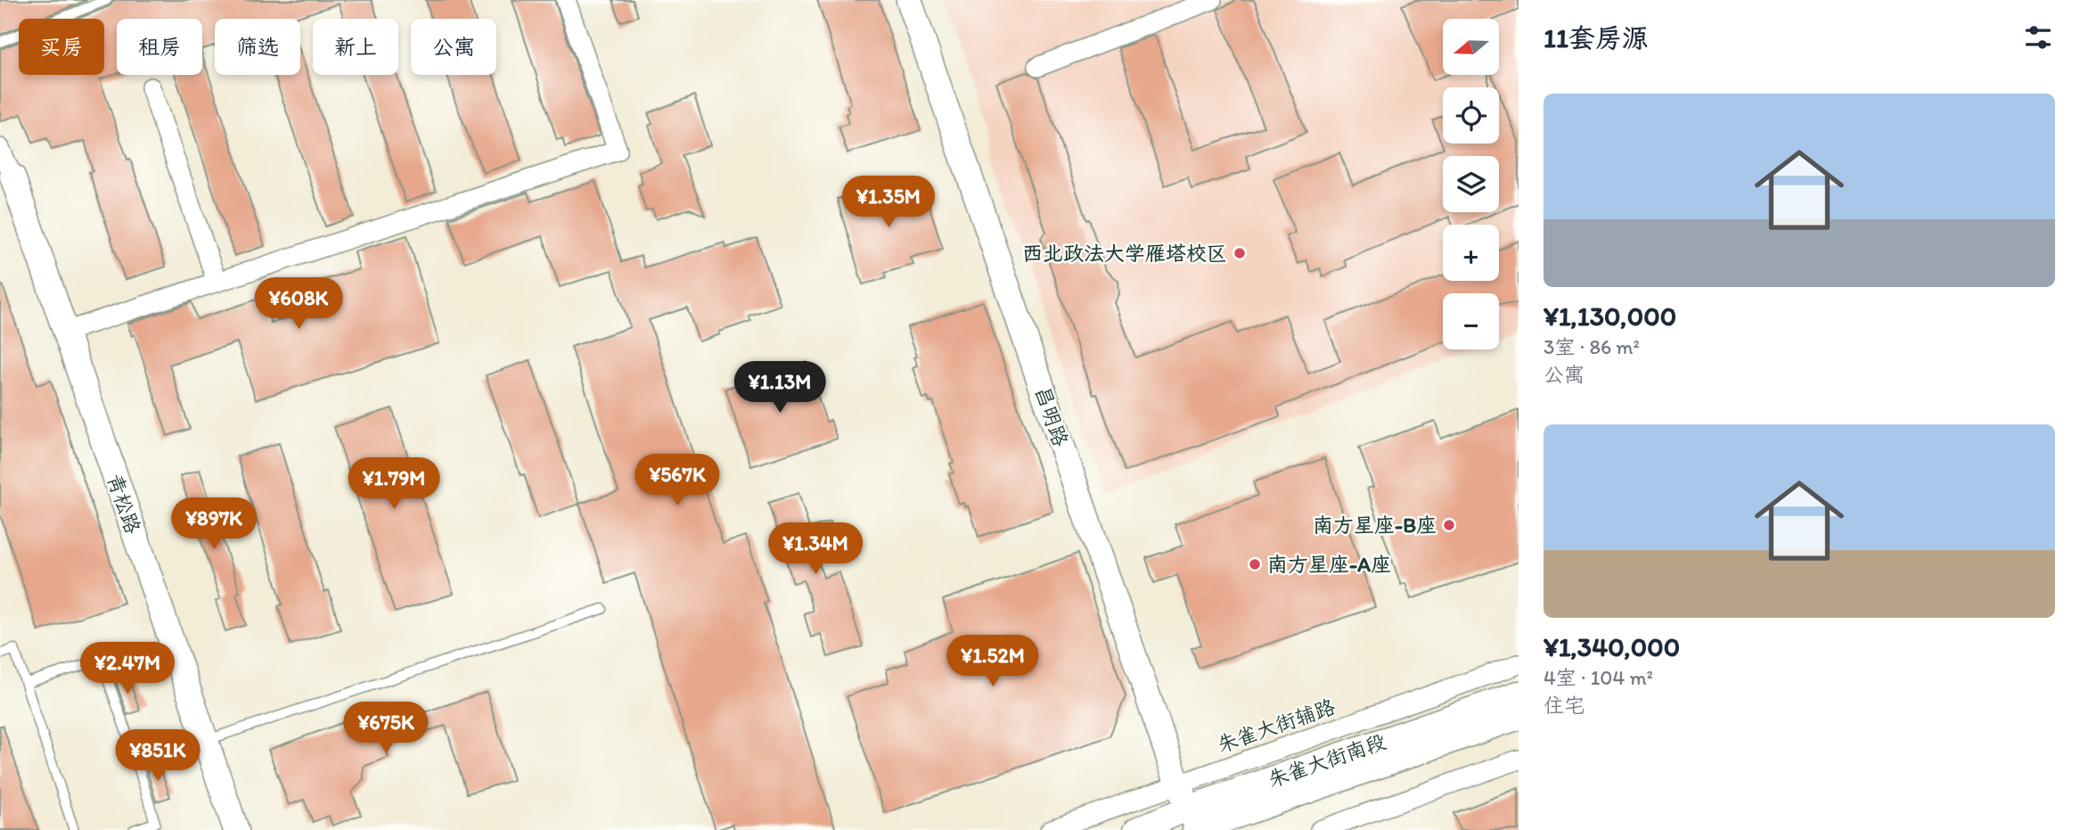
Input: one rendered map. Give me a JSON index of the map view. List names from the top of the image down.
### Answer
{
  "streets": {
    "street": [
      "昌明路",
      "青松路",
      "朱雀大街辅路",
      "朱雀大街南段"
    ]
  },
  "crossings": [
    ["昌明路", "朱雀大街辅路"],
    ["昌明路", "朱雀大街南段"]
  ],
  "places": ["西北政法大学雁塔校区", "南方星座-B座", "南方星座-A座"],
  "north": "left",
  "page": {
    "heading": "11套房源",
    "map_buttons": ["+", "−"],
    "chip": [
      "买房",
      "租房",
      "筛选",
      "新上",
      "公寓"
    ],
    "list": [
      {
        "name": "¥1,130,000",
        "note": "3室 · 86 m² · 公寓"
      },
      {
        "name": "¥1,340,000",
        "note": "4室 · 104 m² · 住宅"
      }
    ],
    "price": [
      "¥1.35M",
      "¥608K",
      "¥1.13M",
      "¥567K",
      "¥1.79M",
      "¥897K",
      "¥1.34M",
      "¥1.52M",
      "¥2.47M",
      "¥675K",
      "¥851K"
    ]
  }
}
